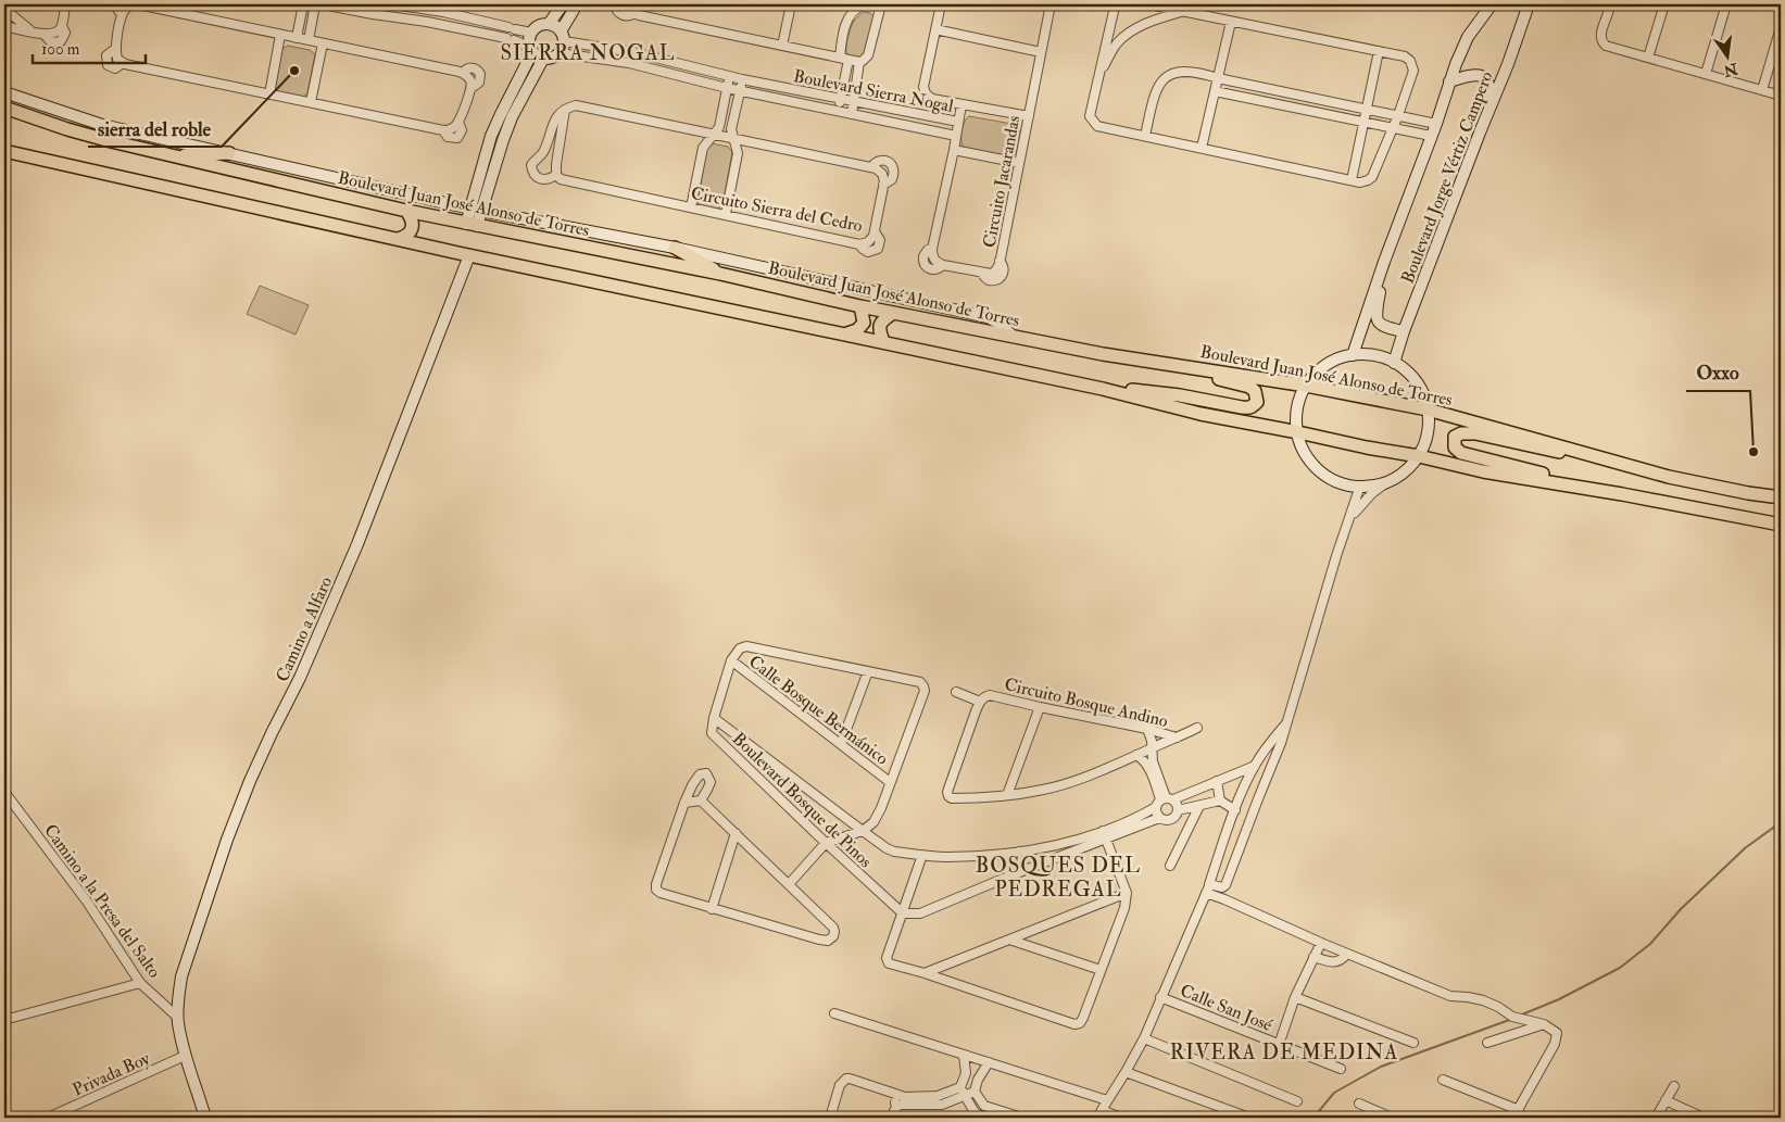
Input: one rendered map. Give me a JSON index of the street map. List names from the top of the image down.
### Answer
{
  "streets": {
    "main road": ["Boulevard Juan José Alonso de Torres"],
    "street": [
      "Boulevard Sierra Nogal",
      "Boulevard Jorge Vértiz Campero",
      "Circuito Jacarandas",
      "Circuito Sierra del Cedro",
      "Camino a Alfaro",
      "Circuito Bosque Andino",
      "Calle Bosque Bermánico",
      "Boulevard Bosque de Pinos",
      "Camino a la Presa del Salto",
      "Calle San José",
      "Privada Boy"
    ]
  },
  "crossings": [
    ["Boulevard Sierra Nogal", "Circuito Jacarandas"],
    ["Camino a Alfaro", "Camino a la Presa del Salto"],
    ["Circuito Bosque Andino", "Boulevard Bosque de Pinos"]
  ],
  "districts": ["SIERRA NOGAL", "BOSQUES DEL PEDREGAL", "RIVERA DE MEDINA"],
  "places": ["sierra del roble", "Oxxo"],
  "scale_bar": "100 m",
  "north": "bottom"
}
